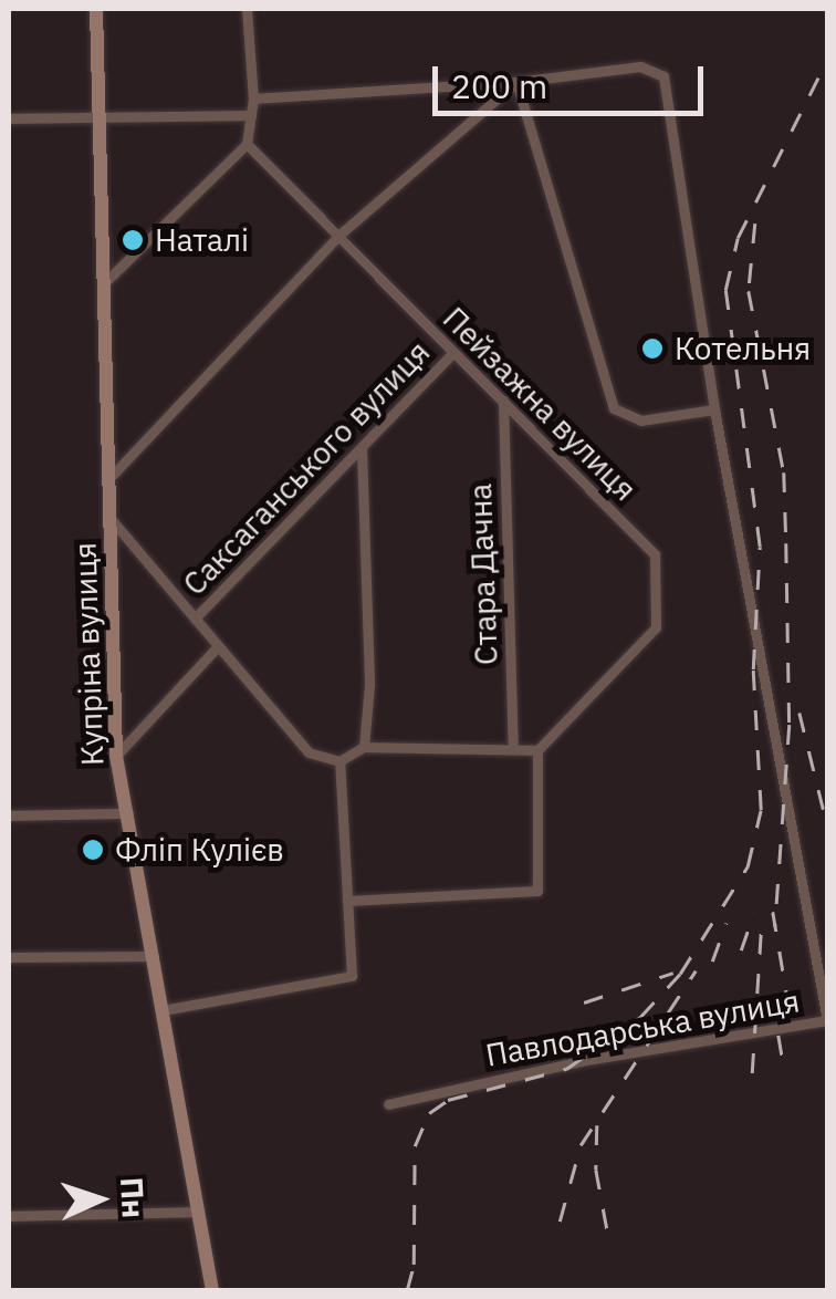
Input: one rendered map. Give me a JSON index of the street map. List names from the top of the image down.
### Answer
{
  "streets": {
    "main road": ["Купріна вулиця"],
    "street": [
      "Пейзажна вулиця",
      "Саксаганського вулиця",
      "Стара Дачна",
      "Павлодарська вулиця"
    ]
  },
  "crossings": [
    ["Пейзажна вулиця", "Саксаганського вулиця"],
    ["Пейзажна вулиця", "Стара Дачна"]
  ],
  "places": ["Наталі", "Котельня", "Фліп Кулієв"],
  "scale_bar": "200 m",
  "north": "right"
}
